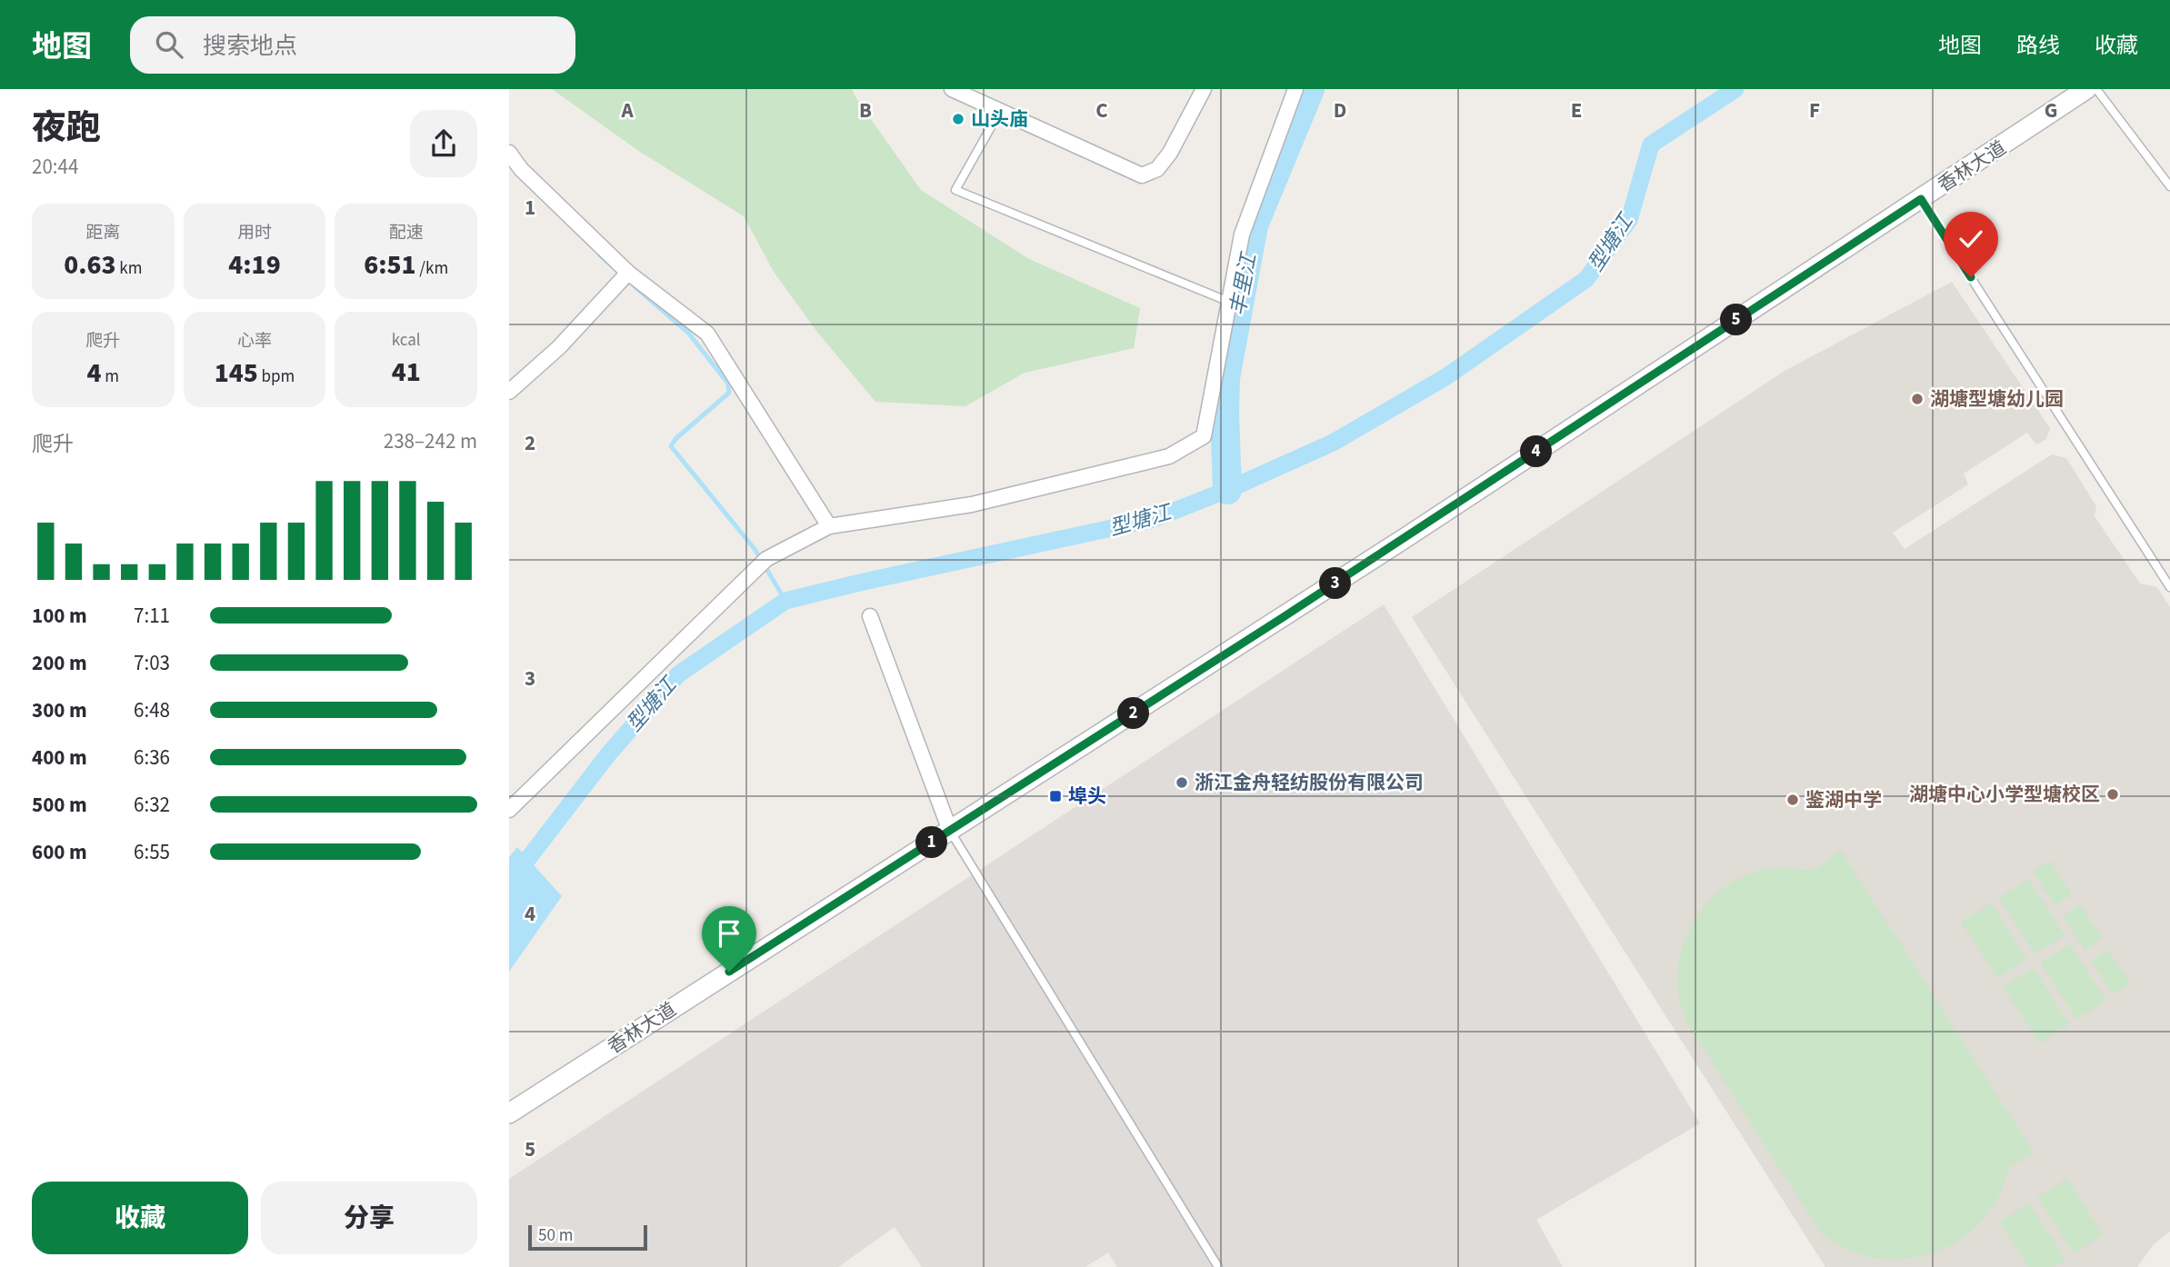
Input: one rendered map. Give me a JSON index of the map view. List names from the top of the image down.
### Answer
{
  "streets": {
    "main road": ["香林大道"]
  },
  "water": ["型塘江", "丰里江"],
  "places": {
    "other": [
      "山头庙",
      "湖塘型塘幼儿园",
      "浙江金舟轻纺股份有限公司",
      "湖塘中心小学型塘校区",
      "鉴湖中学"
    ],
    "transit": ["埠头"]
  },
  "scale_bar": "50 m",
  "page": {
    "header": "地图",
    "search": "搜索地点",
    "nav": ["地图", "路线", "收藏"],
    "heading": ["夜跑", "20:44"],
    "stats": [
      ["距离", "0.63 km"],
      ["用时", "4:19"],
      ["配速", "6:51 /km"],
      ["爬升", "4 m"],
      ["心率", "145 bpm"],
      ["kcal", "41"]
    ],
    "pins": [
      "5",
      "4",
      "3",
      "2",
      "1"
    ],
    "chart": ["爬升", "238–242 m"],
    "list": [
      {
        "name": "100 m",
        "note": "7:11"
      },
      {
        "name": "200 m",
        "note": "7:03"
      },
      {
        "name": "300 m",
        "note": "6:48"
      },
      {
        "name": "400 m",
        "note": "6:36"
      },
      {
        "name": "500 m",
        "note": "6:32"
      },
      {
        "name": "600 m",
        "note": "6:55"
      }
    ],
    "buttons": ["收藏", "分享"],
    "scale": "50 m"
  },
  "grid": {
    "columns": [
      "A",
      "B",
      "C",
      "D",
      "E",
      "F",
      "G"
    ],
    "rows": [
      "1",
      "2",
      "3",
      "4",
      "5"
    ]
  }
}
